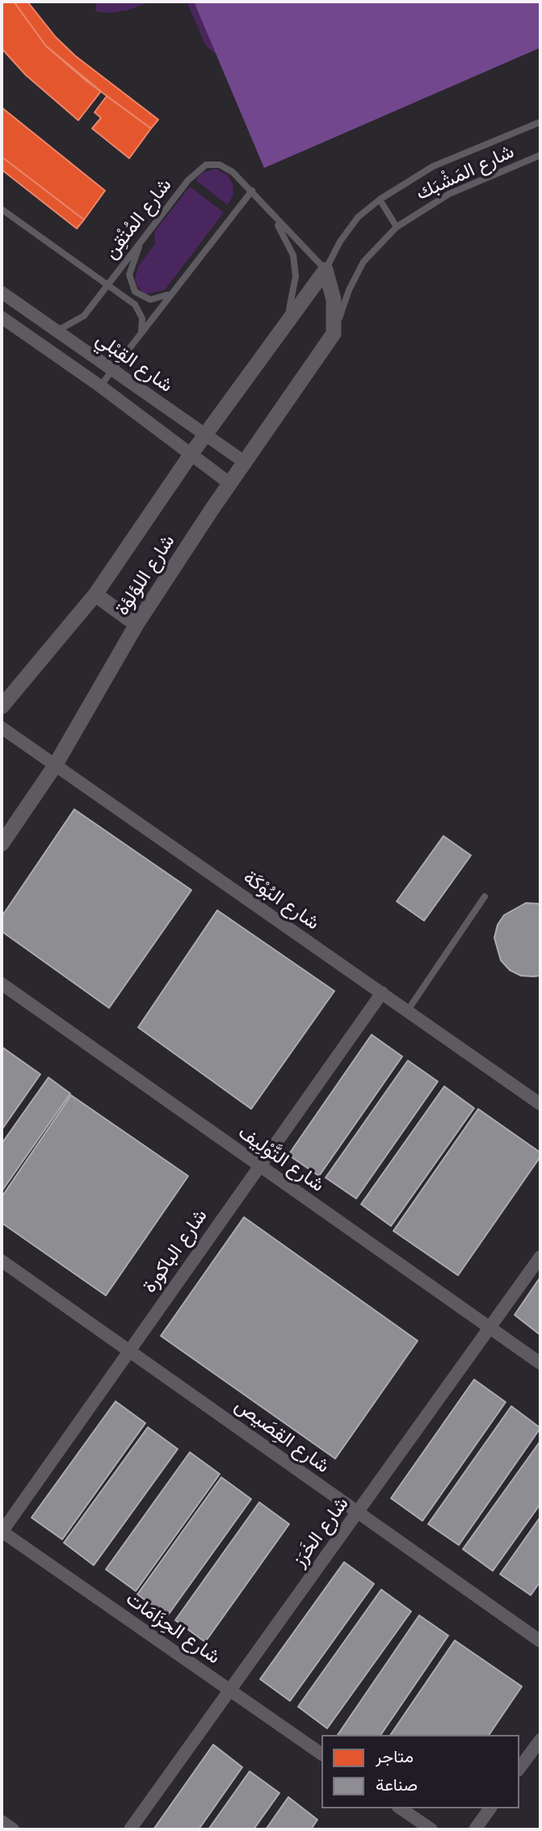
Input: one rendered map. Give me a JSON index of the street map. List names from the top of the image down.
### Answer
{
  "streets": {
    "street": [
      "شارع القِبْلي",
      "شارع اللؤلؤة",
      "شارع البُوْكَة",
      "شارع التَّوْلِيف",
      "شارع الباكورة",
      "شارع القِصَيص",
      "شارع الخَرَز",
      "شارع الحِزَامَات"
    ],
    "lane": ["شارع المَشْبَك", "شارع المُتْقِن"]
  },
  "crossings": [
    ["شارع المَشْبَك", "شارع المُتْقِن"],
    ["شارع المَشْبَك", "شارع اللؤلؤة"],
    ["شارع المُتْقِن", "شارع القِبْلي"],
    ["شارع المُتْقِن", "شارع اللؤلؤة"],
    ["شارع القِبْلي", "شارع اللؤلؤة"],
    ["شارع اللؤلؤة", "شارع البُوْكَة"],
    ["شارع البُوْكَة", "شارع الباكورة"],
    ["شارع التَّوْلِيف", "شارع الباكورة"],
    ["شارع التَّوْلِيف", "شارع الخَرَز"],
    ["شارع الباكورة", "شارع القِصَيص"],
    ["شارع الباكورة", "شارع الحِزَامَات"],
    ["شارع القِصَيص", "شارع الخَرَز"],
    ["شارع الخَرَز", "شارع الحِزَامَات"]
  ],
  "legend": ["متاجر", "صناعة"]
}
